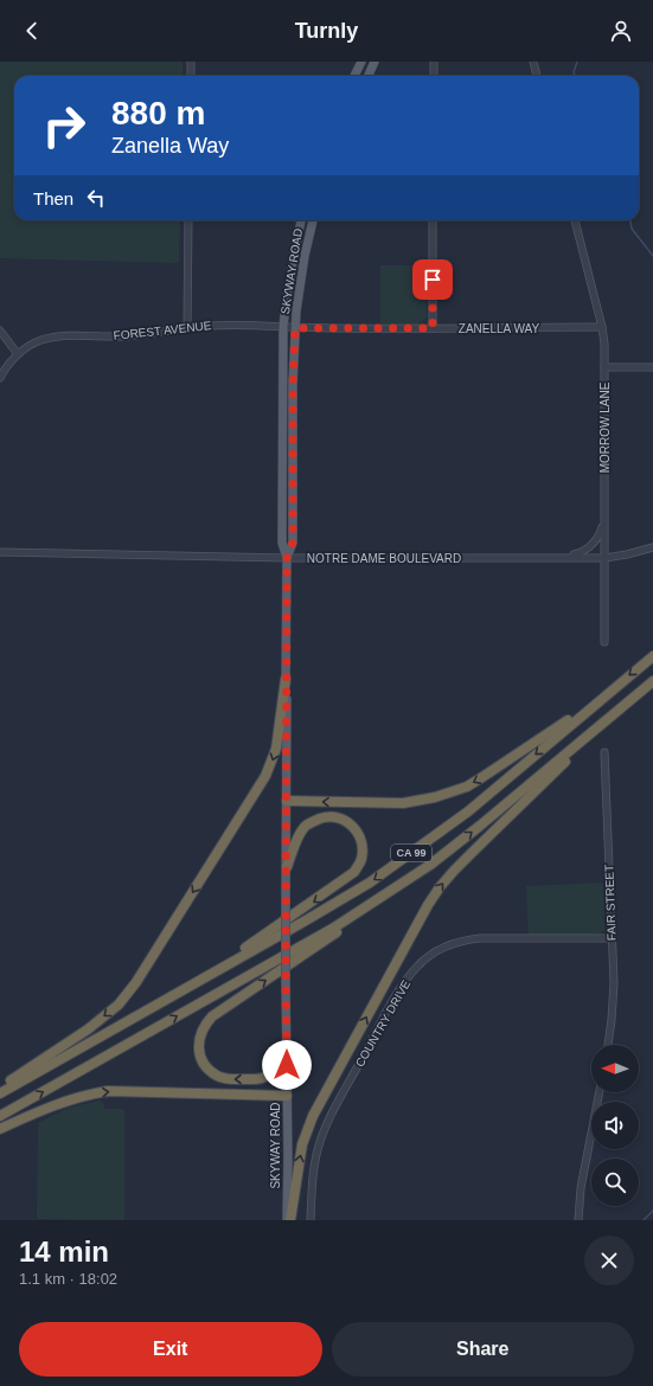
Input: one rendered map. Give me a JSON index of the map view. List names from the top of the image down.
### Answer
{
  "streets": {
    "highway": ["CA 99"],
    "main road": ["SKYWAY ROAD"],
    "street": [
      "ZANELLA WAY",
      "FOREST AVENUE",
      "MORROW LANE",
      "NOTRE DAME BOULEVARD",
      "FAIR STREET",
      "COUNTRY DRIVE"
    ]
  },
  "crossings": [
    ["SKYWAY ROAD", "ZANELLA WAY"],
    ["SKYWAY ROAD", "FOREST AVENUE"],
    ["SKYWAY ROAD", "NOTRE DAME BOULEVARD"],
    ["ZANELLA WAY", "FOREST AVENUE"],
    ["ZANELLA WAY", "MORROW LANE"],
    ["MORROW LANE", "NOTRE DAME BOULEVARD"],
    ["FAIR STREET", "COUNTRY DRIVE"]
  ],
  "north": "left",
  "page": {
    "header": "Turnly",
    "turn": ["880 m", "Zanella Way"],
    "then": "Then",
    "heading": ["14 min", "1.1 km · 18:02"],
    "buttons": ["Exit", "Share"]
  }
}
